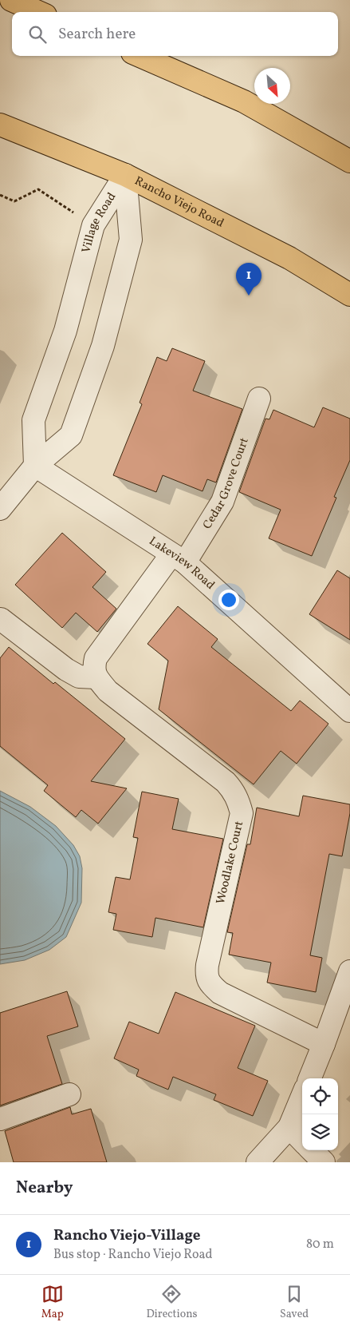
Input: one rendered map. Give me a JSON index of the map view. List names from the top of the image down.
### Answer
{
  "streets": {
    "main road": ["Rancho Viejo Road"],
    "street": [
      "Village Road",
      "Cedar Grove Court",
      "Lakeview Road",
      "Woodlake Court"
    ]
  },
  "crossings": [
    ["Rancho Viejo Road", "Village Road"],
    ["Village Road", "Lakeview Road"],
    ["Cedar Grove Court", "Lakeview Road"]
  ],
  "north": "bottom right",
  "page": {
    "search": "Search here",
    "pins": "1",
    "heading": "Nearby",
    "list": [
      {
        "mark": "1",
        "name": "Rancho Viejo-Village",
        "note": "Bus stop · Rancho Viejo Road",
        "value": "80 m"
      }
    ],
    "nav": ["Map", "Directions", "Saved"]
  }
}
